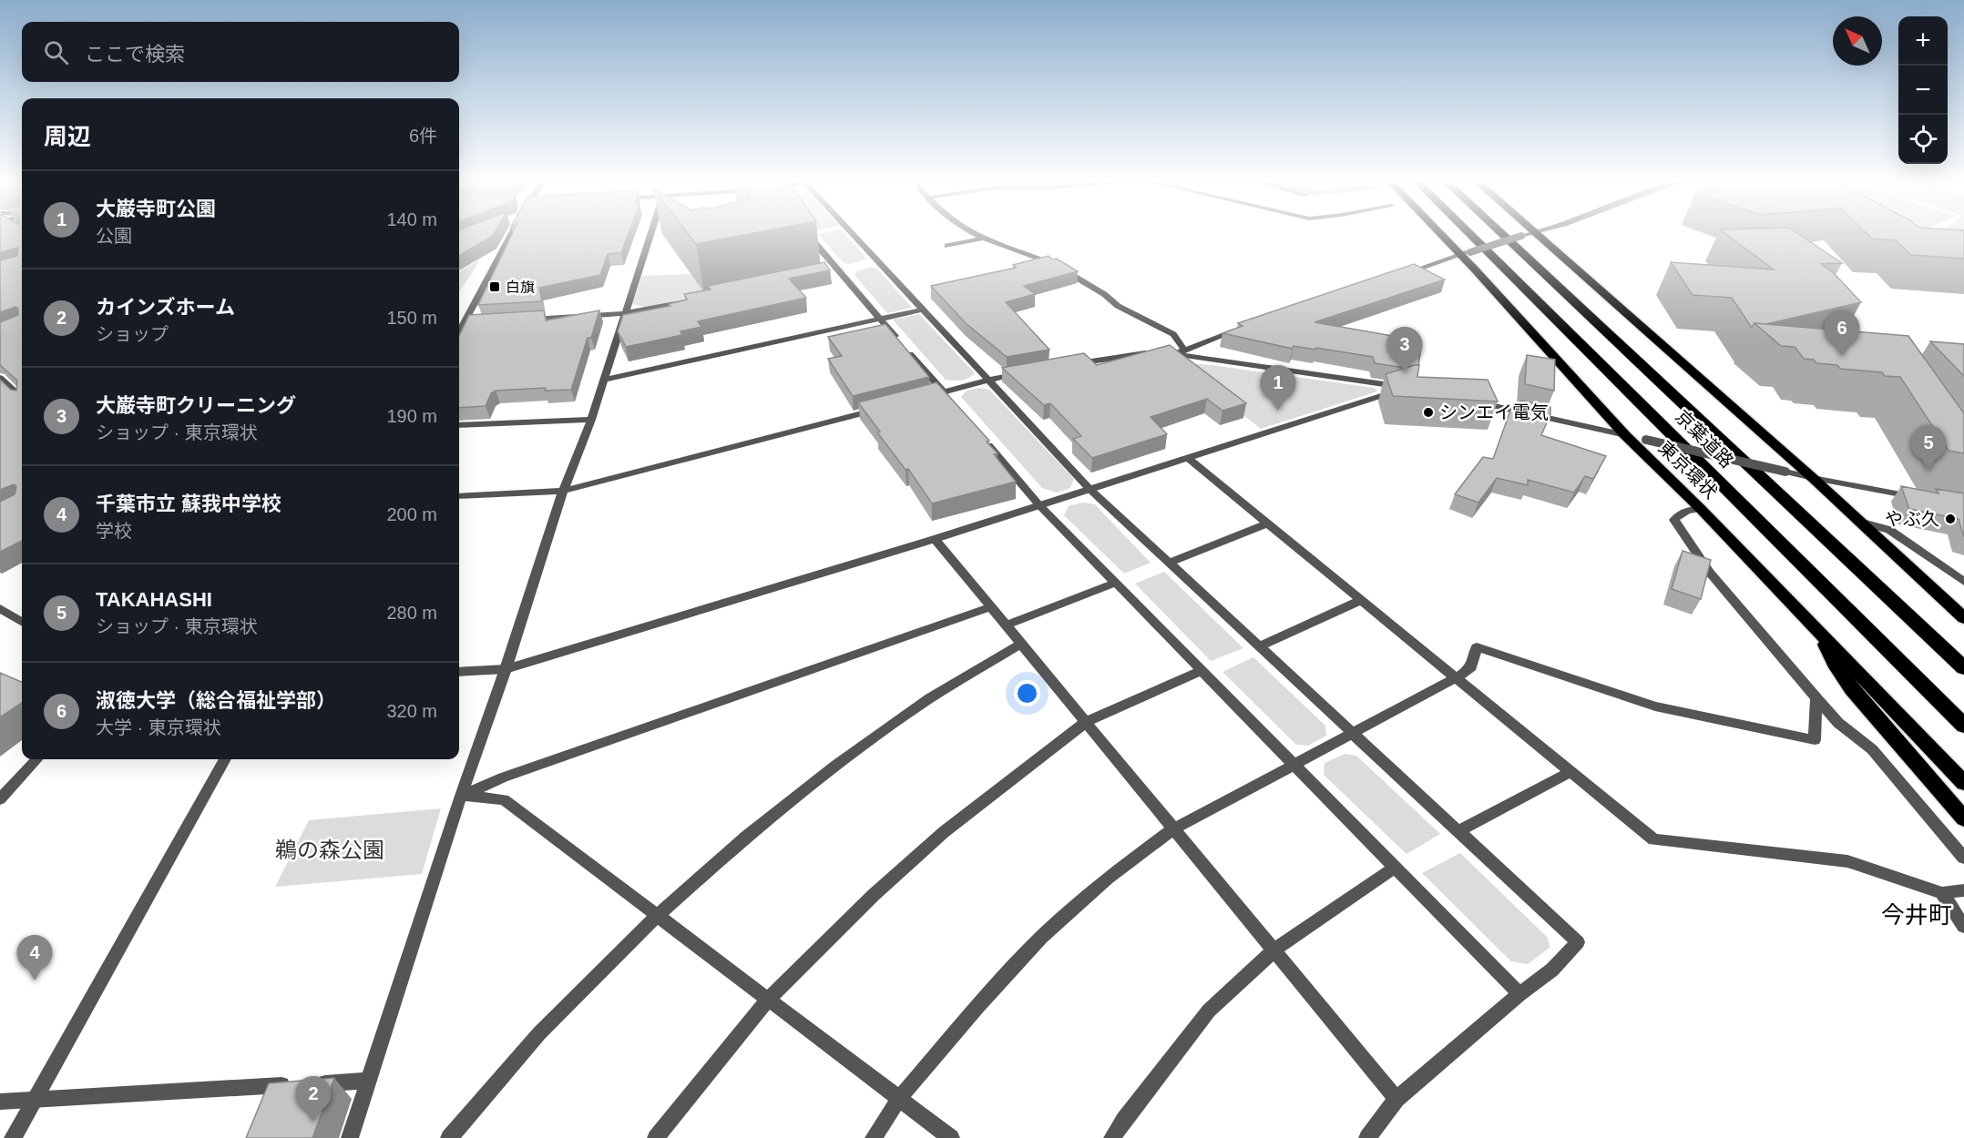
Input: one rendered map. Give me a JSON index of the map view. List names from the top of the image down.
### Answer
{
  "streets": {
    "highway": ["京葉道路", "東京環状"]
  },
  "districts": ["今井町"],
  "parks": ["鵜の森公園"],
  "places": {
    "transit": ["白旗"],
    "other": ["シンエイ電気", "やぶ久"]
  },
  "north": "top left",
  "page": {
    "map_buttons": ["+", "−"],
    "search": "ここで検索",
    "heading": ["周辺", "6件"],
    "list": [
      {
        "mark": "1",
        "name": "大巌寺町公園",
        "note": "公園",
        "value": "140 m"
      },
      {
        "mark": "2",
        "name": "カインズホーム",
        "note": "ショップ",
        "value": "150 m"
      },
      {
        "mark": "3",
        "name": "大巌寺町クリーニング",
        "note": "ショップ · 東京環状",
        "value": "190 m"
      },
      {
        "mark": "4",
        "name": "千葉市立 蘇我中学校",
        "note": "学校",
        "value": "200 m"
      },
      {
        "mark": "5",
        "name": "TAKAHASHI",
        "note": "ショップ · 東京環状",
        "value": "280 m"
      },
      {
        "mark": "6",
        "name": "淑徳大学（総合福祉学部）",
        "note": "大学 · 東京環状",
        "value": "320 m"
      }
    ],
    "pins": [
      "6",
      "3",
      "1",
      "5",
      "4",
      "2"
    ]
  }
}
